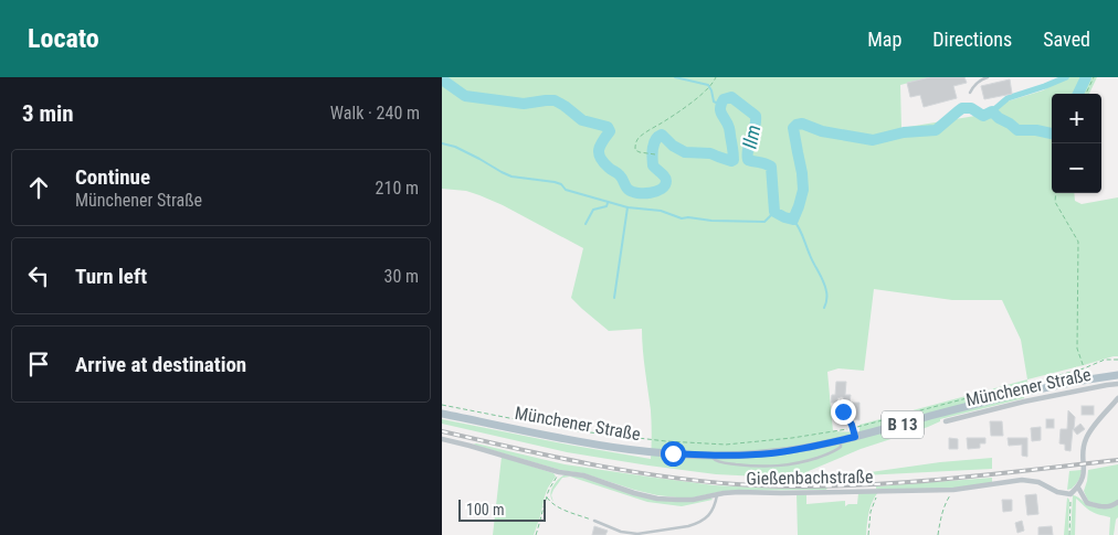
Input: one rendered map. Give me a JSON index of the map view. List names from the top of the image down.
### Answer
{
  "streets": {
    "main road": ["Münchener Straße", "B 13"],
    "street": ["Gießenbachstraße"]
  },
  "crossings": [
    ["Münchener Straße", "B 13"]
  ],
  "water": ["Ilm"],
  "scale_bar": "100 m",
  "page": {
    "header": "Locato",
    "nav": ["Map", "Directions", "Saved"],
    "heading": ["3 min", "Walk · 240 m"],
    "map_buttons": ["+", "−"],
    "list": [
      ["Continue", "Münchener Straße", "210 m"],
      ["Turn left", "30 m"],
      "Arrive at destination"
    ],
    "scale": "100 m"
  }
}
